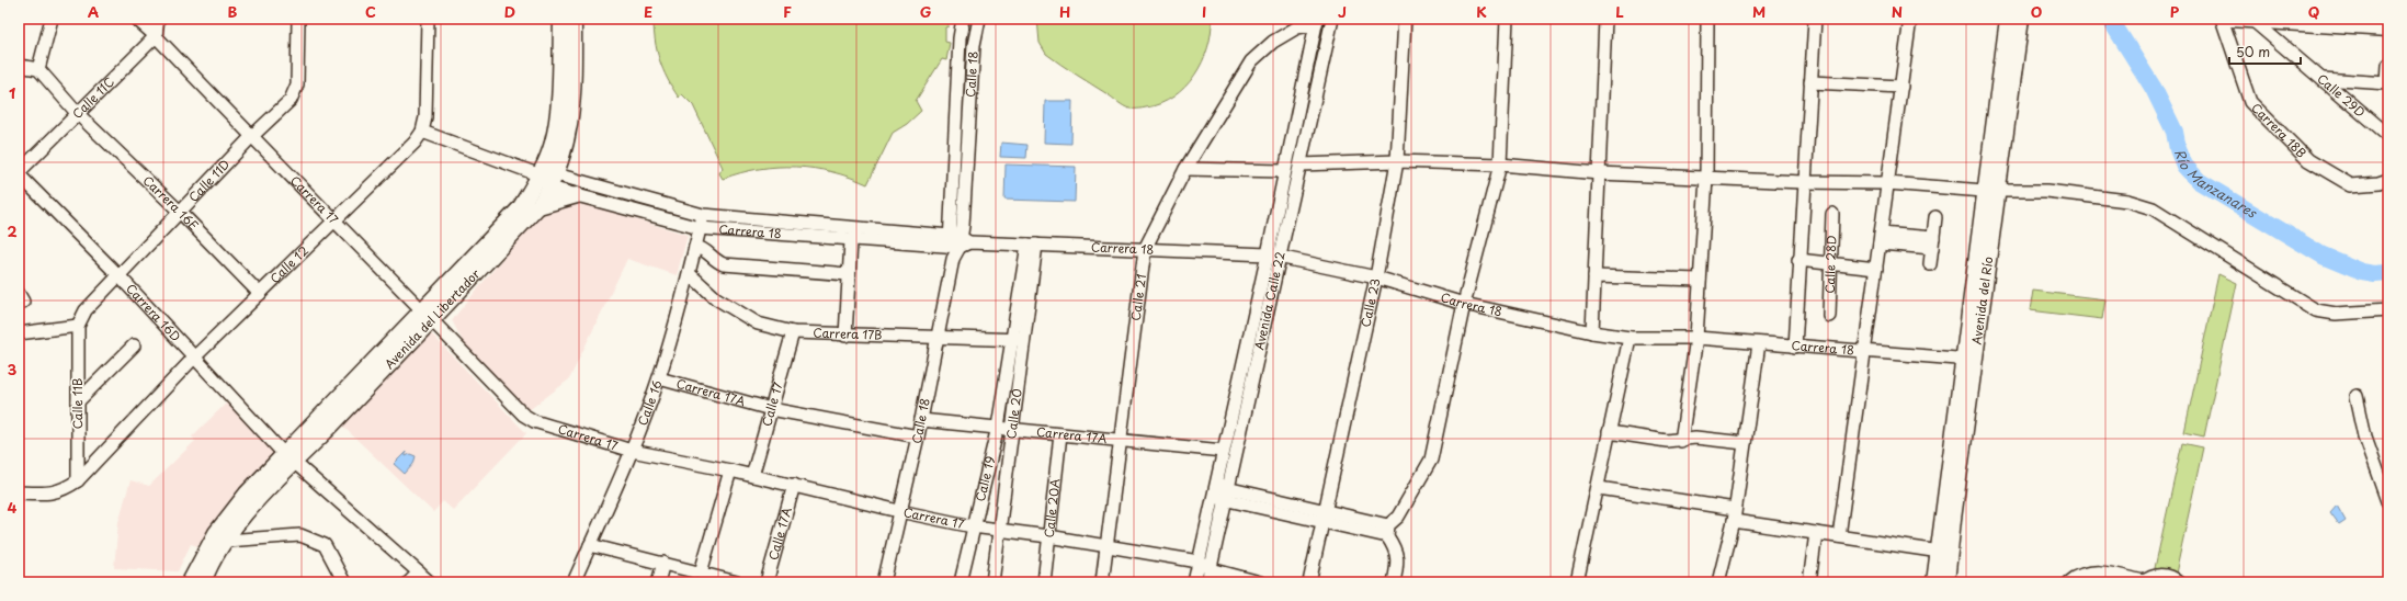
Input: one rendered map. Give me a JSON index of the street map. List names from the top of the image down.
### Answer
{
  "streets": {
    "main road": ["Avenida del Río", "Avenida del Libertador"],
    "street": [
      "Calle 18",
      "Calle 29D",
      "Calle 11C",
      "Carrera 18B",
      "Calle 11D",
      "Carrera 17",
      "Carrera 16E",
      "Carrera 18",
      "Calle 28D",
      "Calle 12",
      "Calle 21",
      "Avenida Calle 22",
      "Calle 23",
      "Carrera 16D",
      "Carrera 17B",
      "Carrera 17A",
      "Calle 16",
      "Calle 11B",
      "Calle 17",
      "Calle 20",
      "Calle 19",
      "Calle 20A",
      "Calle 17A"
    ]
  },
  "crossings": [
    ["Calle 18", "Carrera 17"],
    ["Calle 18", "Carrera 18"],
    ["Calle 18", "Carrera 17B"],
    ["Calle 18", "Carrera 17A"],
    ["Calle 11C", "Carrera 17"],
    ["Calle 11C", "Carrera 16E"],
    ["Calle 11C", "Carrera 16D"],
    ["Calle 11D", "Carrera 17"],
    ["Calle 11D", "Carrera 16E"],
    ["Calle 11D", "Carrera 16D"],
    ["Calle 11D", "Calle 11B"],
    ["Carrera 17", "Calle 12"],
    ["Carrera 17", "Calle 21"],
    ["Carrera 17", "Avenida Calle 22"],
    ["Carrera 17", "Avenida del Libertador"],
    ["Carrera 17", "Calle 16"],
    ["Carrera 17", "Calle 17"],
    ["Carrera 17", "Calle 20"],
    ["Carrera 17", "Calle 19"],
    ["Carrera 17", "Calle 20A"],
    ["Carrera 17", "Calle 17A"],
    ["Carrera 16E", "Calle 12"],
    ["Carrera 18", "Calle 21"],
    ["Carrera 18", "Avenida Calle 22"],
    ["Carrera 18", "Avenida del Río"],
    ["Carrera 18", "Calle 23"],
    ["Carrera 18", "Avenida del Libertador"],
    ["Carrera 18", "Calle 16"],
    ["Carrera 18", "Calle 20"],
    ["Calle 12", "Carrera 16D"],
    ["Calle 12", "Calle 11B"],
    ["Calle 21", "Avenida Calle 22"],
    ["Calle 21", "Carrera 17A"],
    ["Avenida Calle 22", "Carrera 17A"],
    ["Carrera 16D", "Avenida del Libertador"],
    ["Carrera 17B", "Calle 16"],
    ["Carrera 17B", "Calle 17"],
    ["Carrera 17B", "Calle 20"],
    ["Carrera 17A", "Calle 16"],
    ["Carrera 17A", "Calle 17"],
    ["Carrera 17A", "Calle 20"],
    ["Carrera 17A", "Calle 19"],
    ["Carrera 17A", "Calle 20A"],
    ["Calle 20", "Calle 19"]
  ],
  "water": ["Río Manzanares"],
  "scale_bar": "50 m",
  "grid": {
    "columns": [
      "A",
      "B",
      "C",
      "D",
      "E",
      "F",
      "G",
      "H",
      "I",
      "J",
      "K",
      "L",
      "M",
      "N",
      "O",
      "P",
      "Q"
    ],
    "rows": [
      "1",
      "2",
      "3",
      "4"
    ]
  }
}
